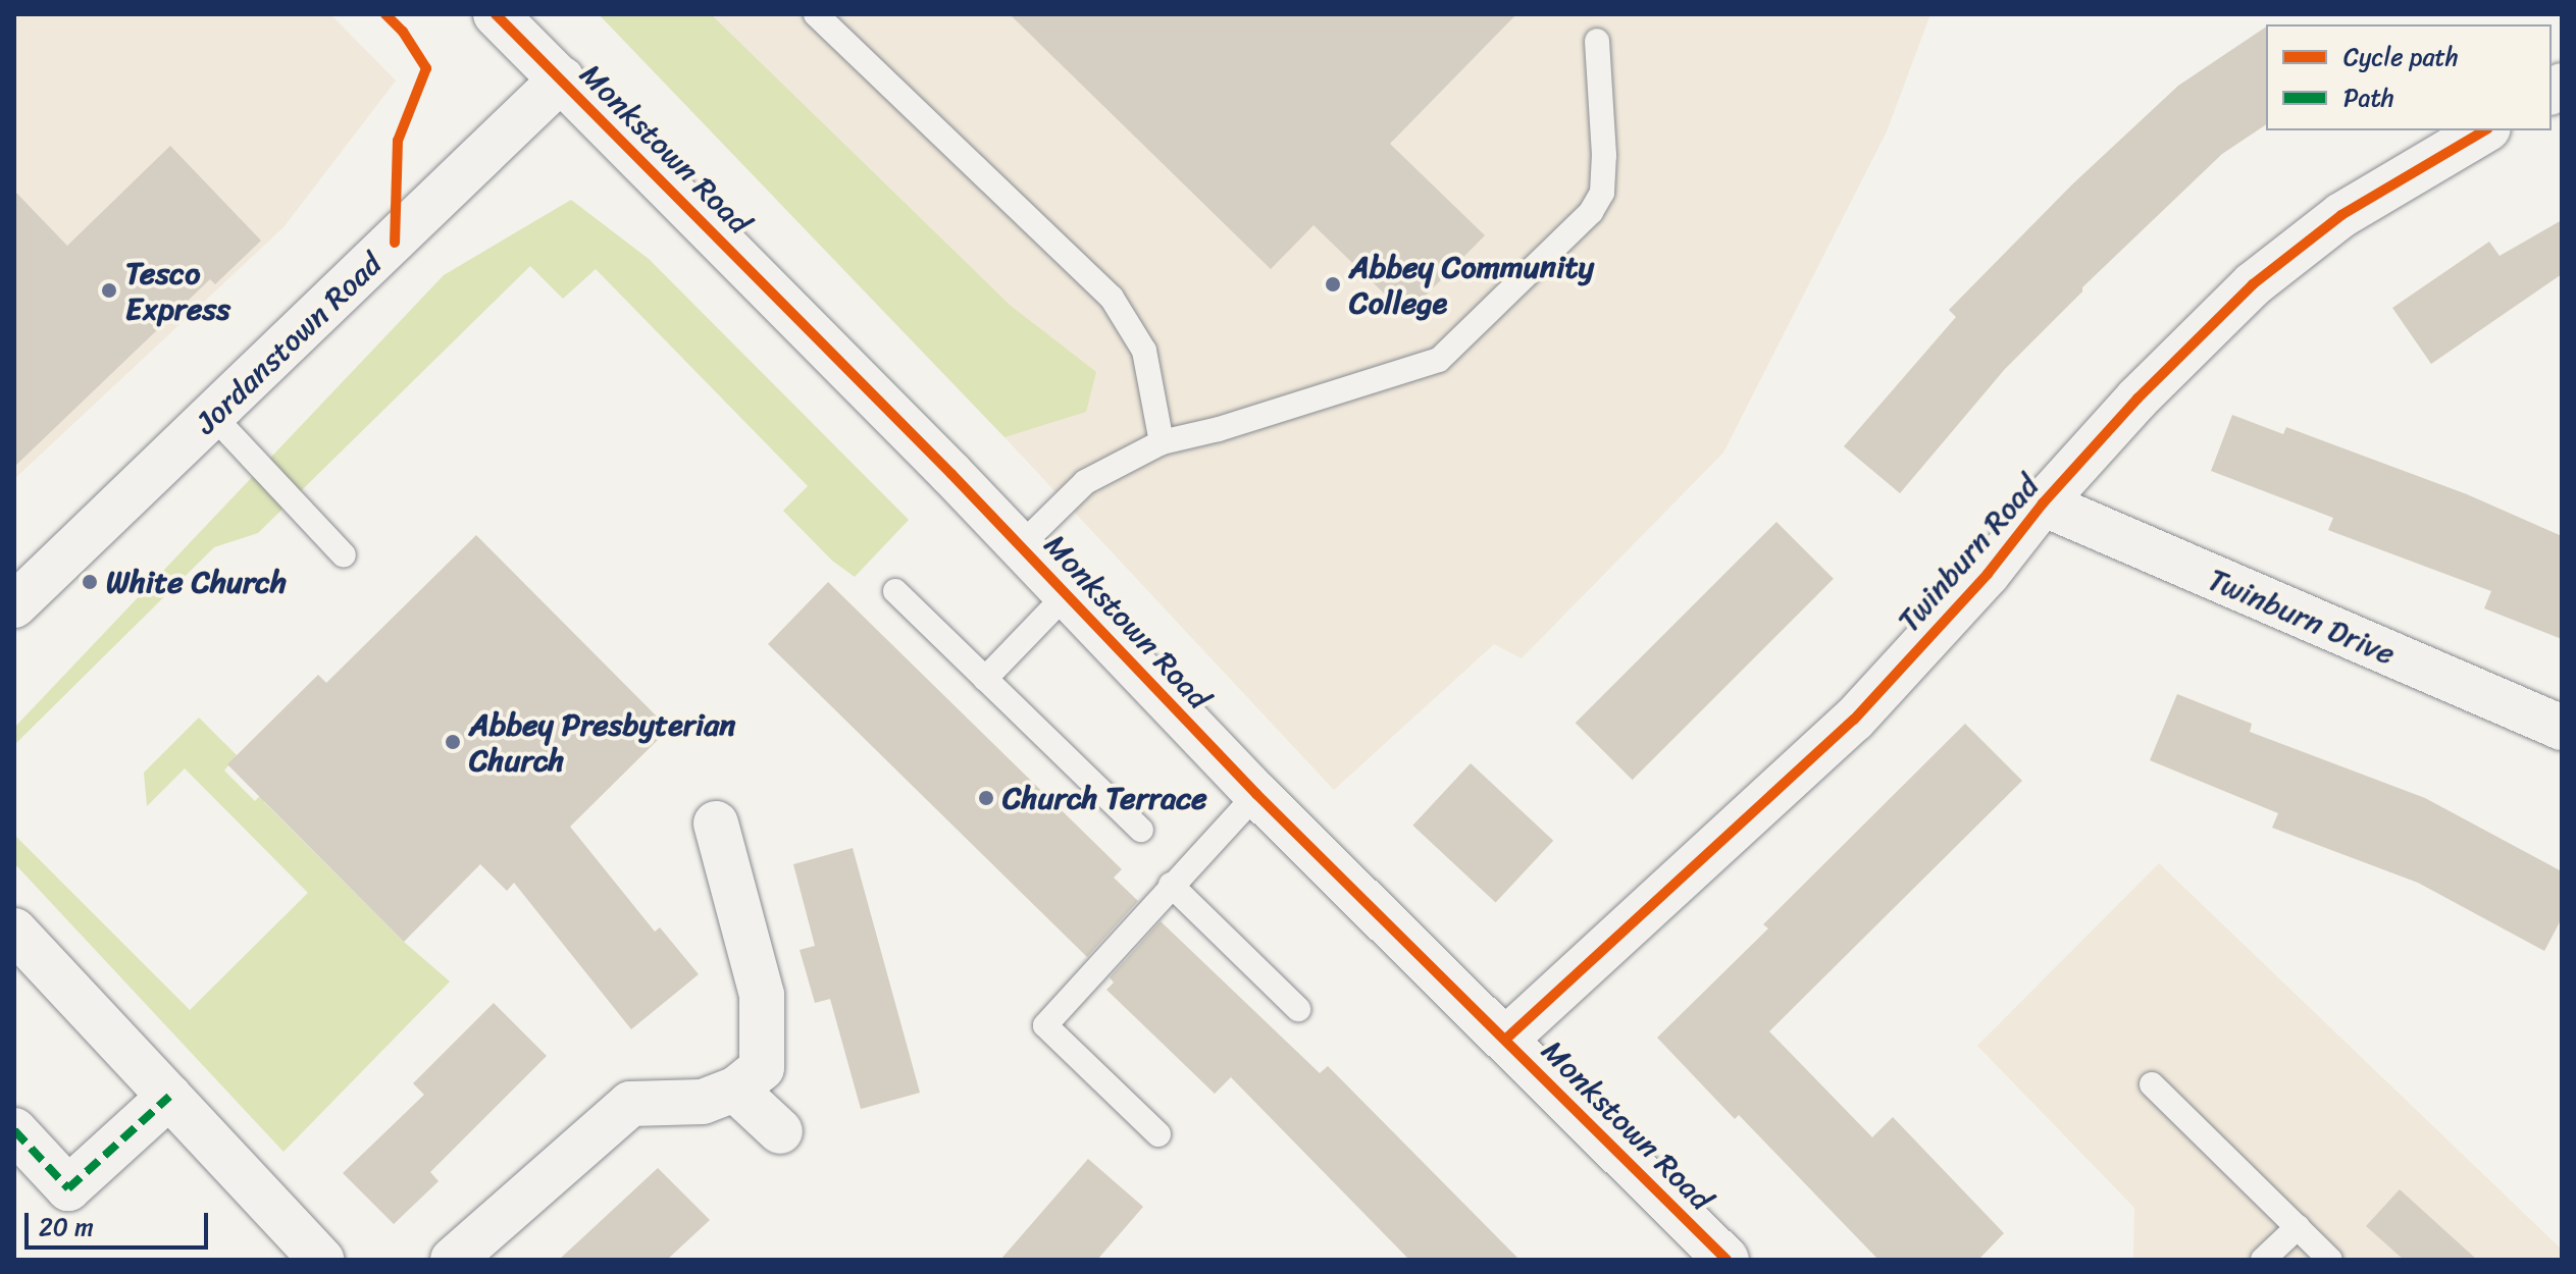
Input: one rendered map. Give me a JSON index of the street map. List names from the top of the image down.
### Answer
{
  "streets": {
    "street": [
      "Monkstown Road",
      "Jordanstown Road",
      "Twinburn Road",
      "Twinburn Drive"
    ]
  },
  "crossings": [
    ["Monkstown Road", "Jordanstown Road"],
    ["Monkstown Road", "Twinburn Road"],
    ["Twinburn Road", "Twinburn Drive"]
  ],
  "places": [
    "Abbey Community College",
    "Tesco Express",
    "White Church",
    "Abbey Presbyterian Church",
    "Church Terrace"
  ],
  "legend": ["Cycle path", "Path"],
  "scale_bar": "20 m"
}
